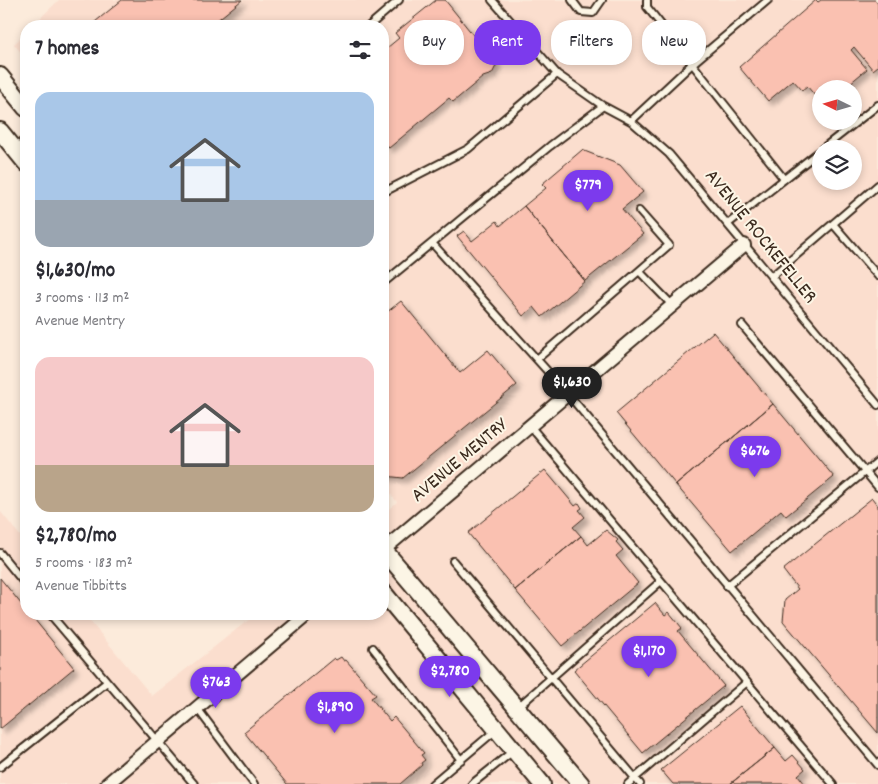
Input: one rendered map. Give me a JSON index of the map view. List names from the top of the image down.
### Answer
{
  "streets": {
    "street": ["AVENUE MENTRY"],
    "lane": ["AVENUE ROCKEFELLER"]
  },
  "crossings": [
    ["AVENUE ROCKEFELLER", "AVENUE MENTRY"]
  ],
  "north": "left",
  "page": {
    "chip": [
      "Buy",
      "Rent",
      "Filters",
      "New"
    ],
    "heading": "7 homes",
    "list": [
      {
        "name": "$1,630/mo",
        "note": "3 rooms · 113 m² · Avenue Mentry"
      },
      {
        "name": "$2,780/mo",
        "note": "5 rooms · 183 m² · Avenue Tibbitts"
      }
    ],
    "price": [
      "$779",
      "$1,630",
      "$676",
      "$1,170",
      "$2,780",
      "$763",
      "$1,890"
    ]
  }
}
